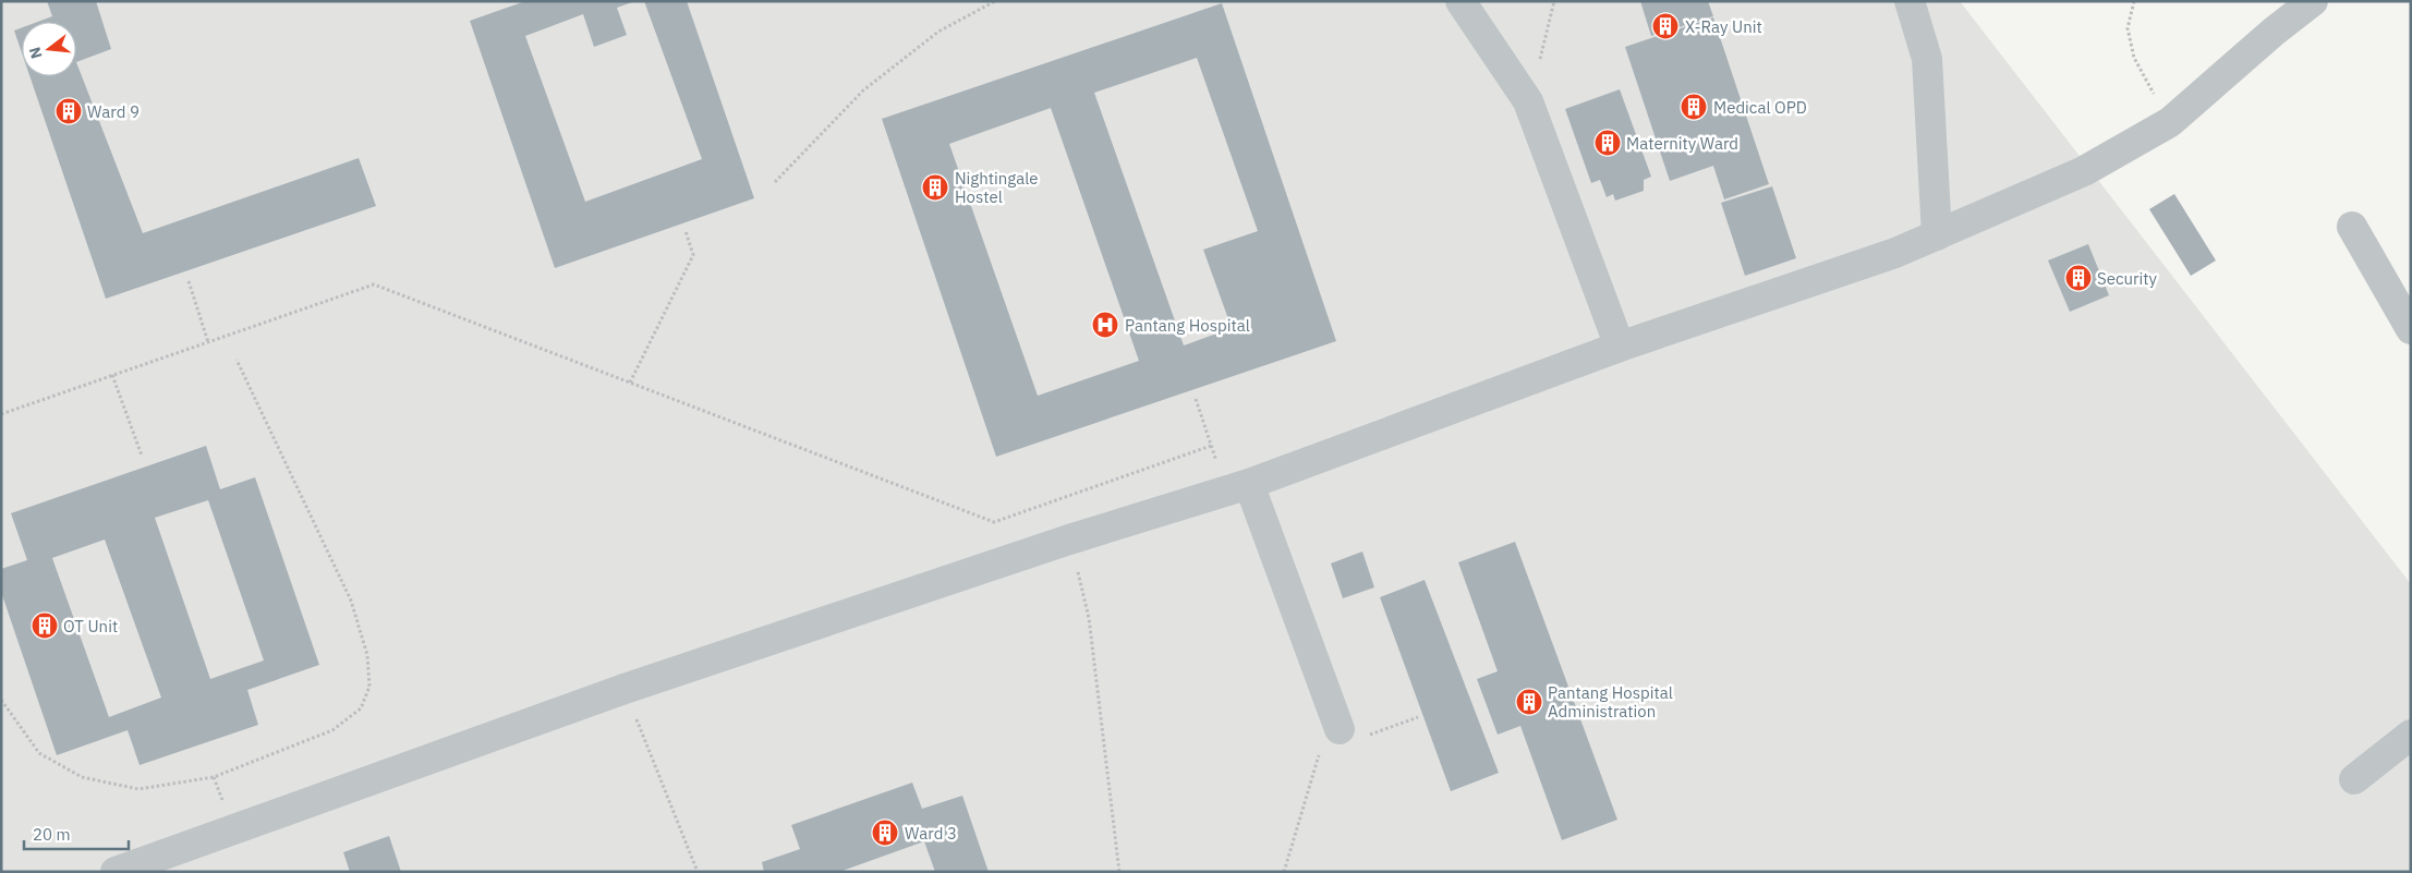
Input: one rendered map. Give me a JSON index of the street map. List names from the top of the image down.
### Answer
{
  "places": {
    "building": [
      "X-Ray Unit",
      "Medical OPD",
      "Ward 9",
      "Maternity Ward",
      "Nightingale Hostel",
      "Security",
      "OT Unit",
      "Pantang Hospital Administration",
      "Ward 3"
    ],
    "hospital": ["Pantang Hospital"]
  },
  "scale_bar": "20 m",
  "north": "left"
}
